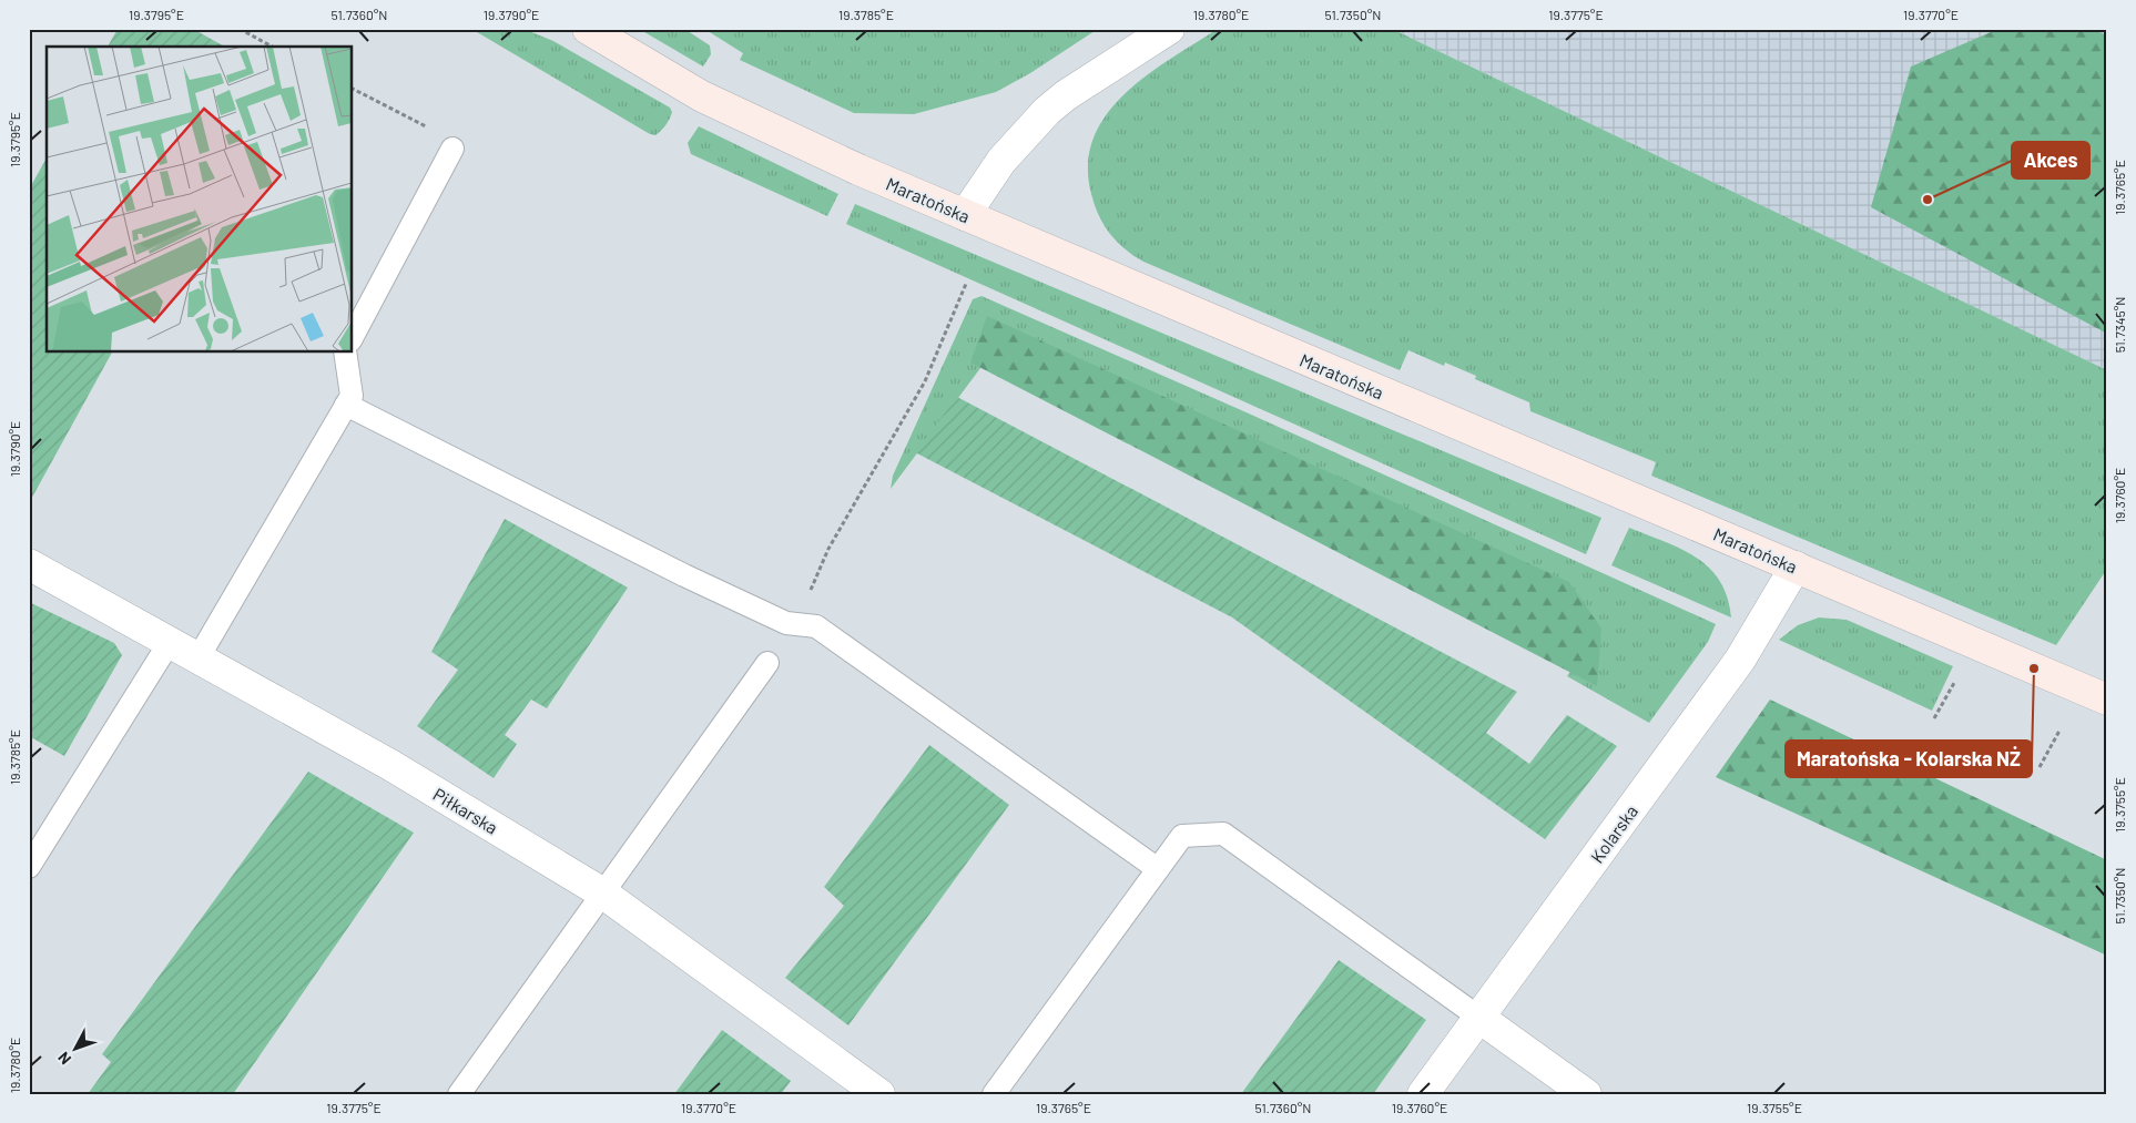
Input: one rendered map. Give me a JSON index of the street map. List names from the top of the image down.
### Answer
{
  "streets": {
    "main road": ["Maratońska"],
    "street": ["Piłkarska", "Kolarska"]
  },
  "crossings": [
    ["Maratońska", "Kolarska"]
  ],
  "places": ["Akces", "Maratońska - Kolarska NŻ"],
  "north": "bottom left",
  "coordinates": [
    "19.3795°E",
    "51.7360°N",
    "19.3790°E",
    "19.3785°E",
    "19.3780°E",
    "51.7350°N",
    "19.3775°E",
    "19.3770°E",
    "19.3765°E",
    "51.7345°N",
    "19.3760°E",
    "19.3755°E"
  ]
}
